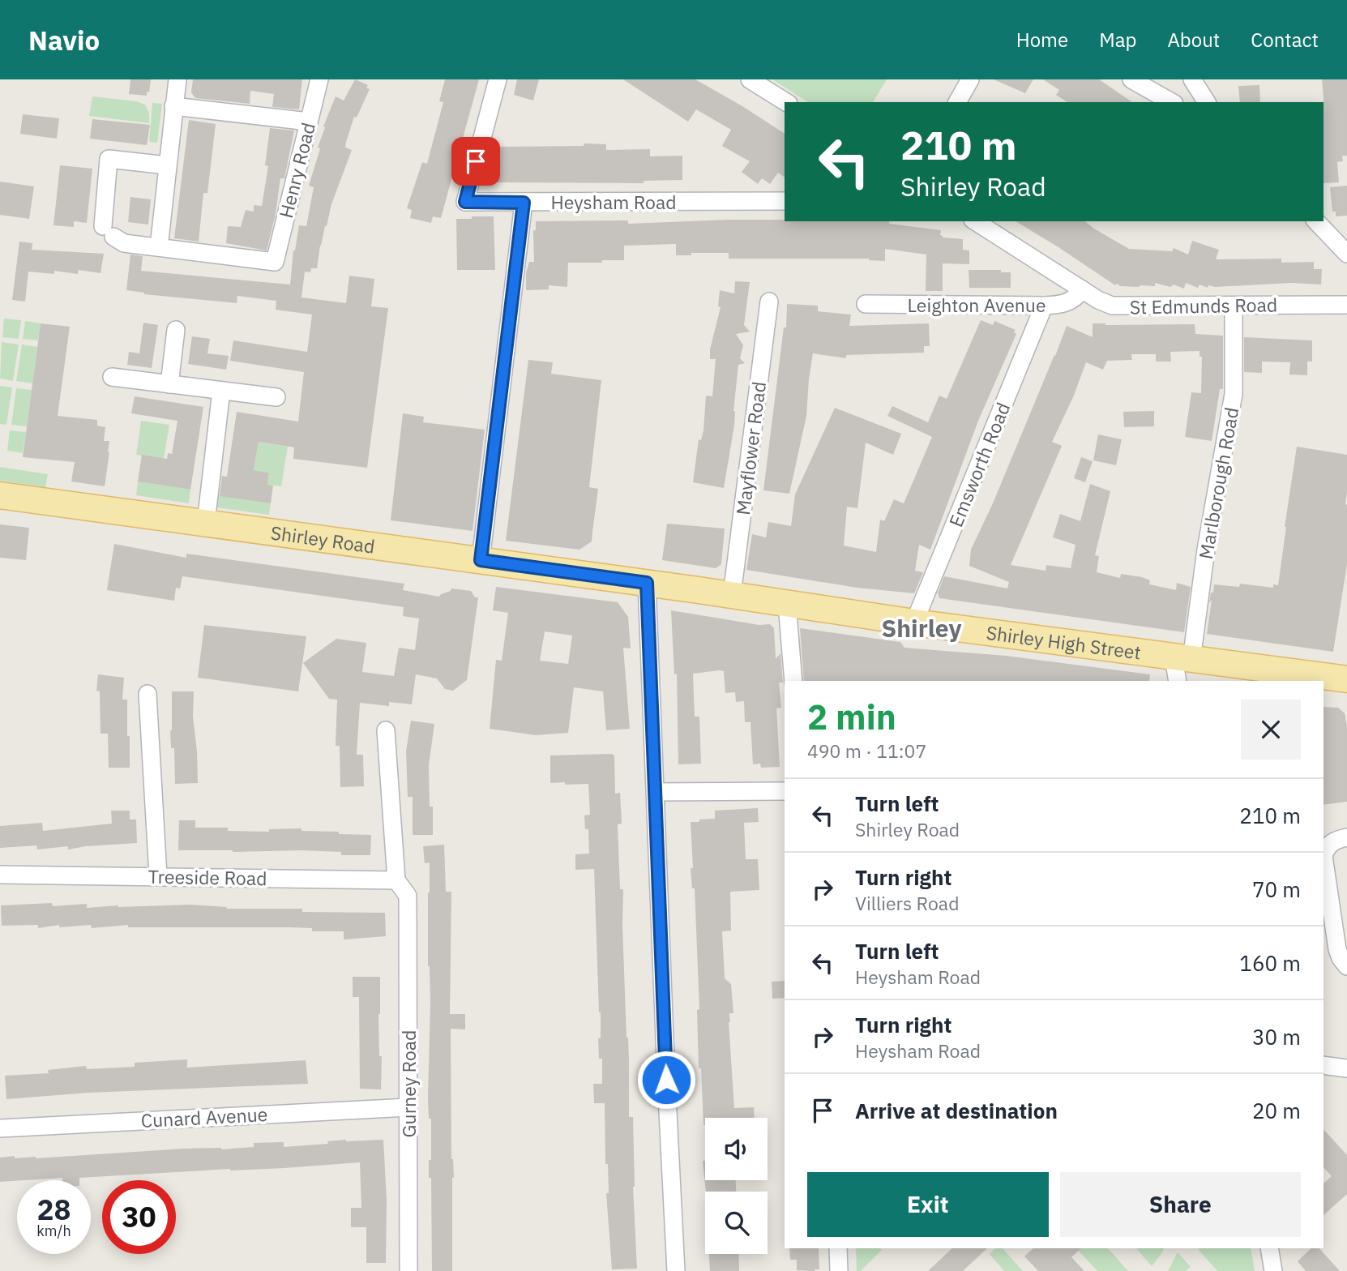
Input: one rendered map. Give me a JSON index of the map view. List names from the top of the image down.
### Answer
{
  "streets": {
    "main road": ["Shirley Road", "Shirley High Street"],
    "street": [
      "Henry Road",
      "Heysham Road",
      "Leighton Avenue",
      "St Edmunds Road",
      "Mayflower Road",
      "Emsworth Road",
      "Marlborough Road",
      "Treeside Road",
      "Gurney Road",
      "Cunard Avenue"
    ]
  },
  "crossings": [
    ["Leighton Avenue", "St Edmunds Road"],
    ["Leighton Avenue", "Emsworth Road"],
    ["St Edmunds Road", "Marlborough Road"],
    ["Mayflower Road", "Shirley High Street"],
    ["Emsworth Road", "Shirley High Street"],
    ["Marlborough Road", "Shirley High Street"],
    ["Shirley Road", "Shirley High Street"],
    ["Treeside Road", "Gurney Road"],
    ["Gurney Road", "Cunard Avenue"]
  ],
  "districts": ["Shirley"],
  "page": {
    "header": "Navio",
    "nav": [
      "Home",
      "Map",
      "About",
      "Contact"
    ],
    "turn": ["210 m", "Shirley Road"],
    "heading": ["2 min", "490 m · 11:07"],
    "list": [
      {
        "name": "Turn left",
        "note": "Shirley Road",
        "value": "210 m"
      },
      {
        "name": "Turn right",
        "note": "Villiers Road",
        "value": "70 m"
      },
      {
        "name": "Turn left",
        "note": "Heysham Road",
        "value": "160 m"
      },
      {
        "name": "Turn right",
        "note": "Heysham Road",
        "value": "30 m"
      },
      {
        "name": "Arrive at destination",
        "value": "20 m"
      }
    ],
    "buttons": ["Exit", "Share"],
    "speed": "28 km/h",
    "limit": "30"
  }
}
